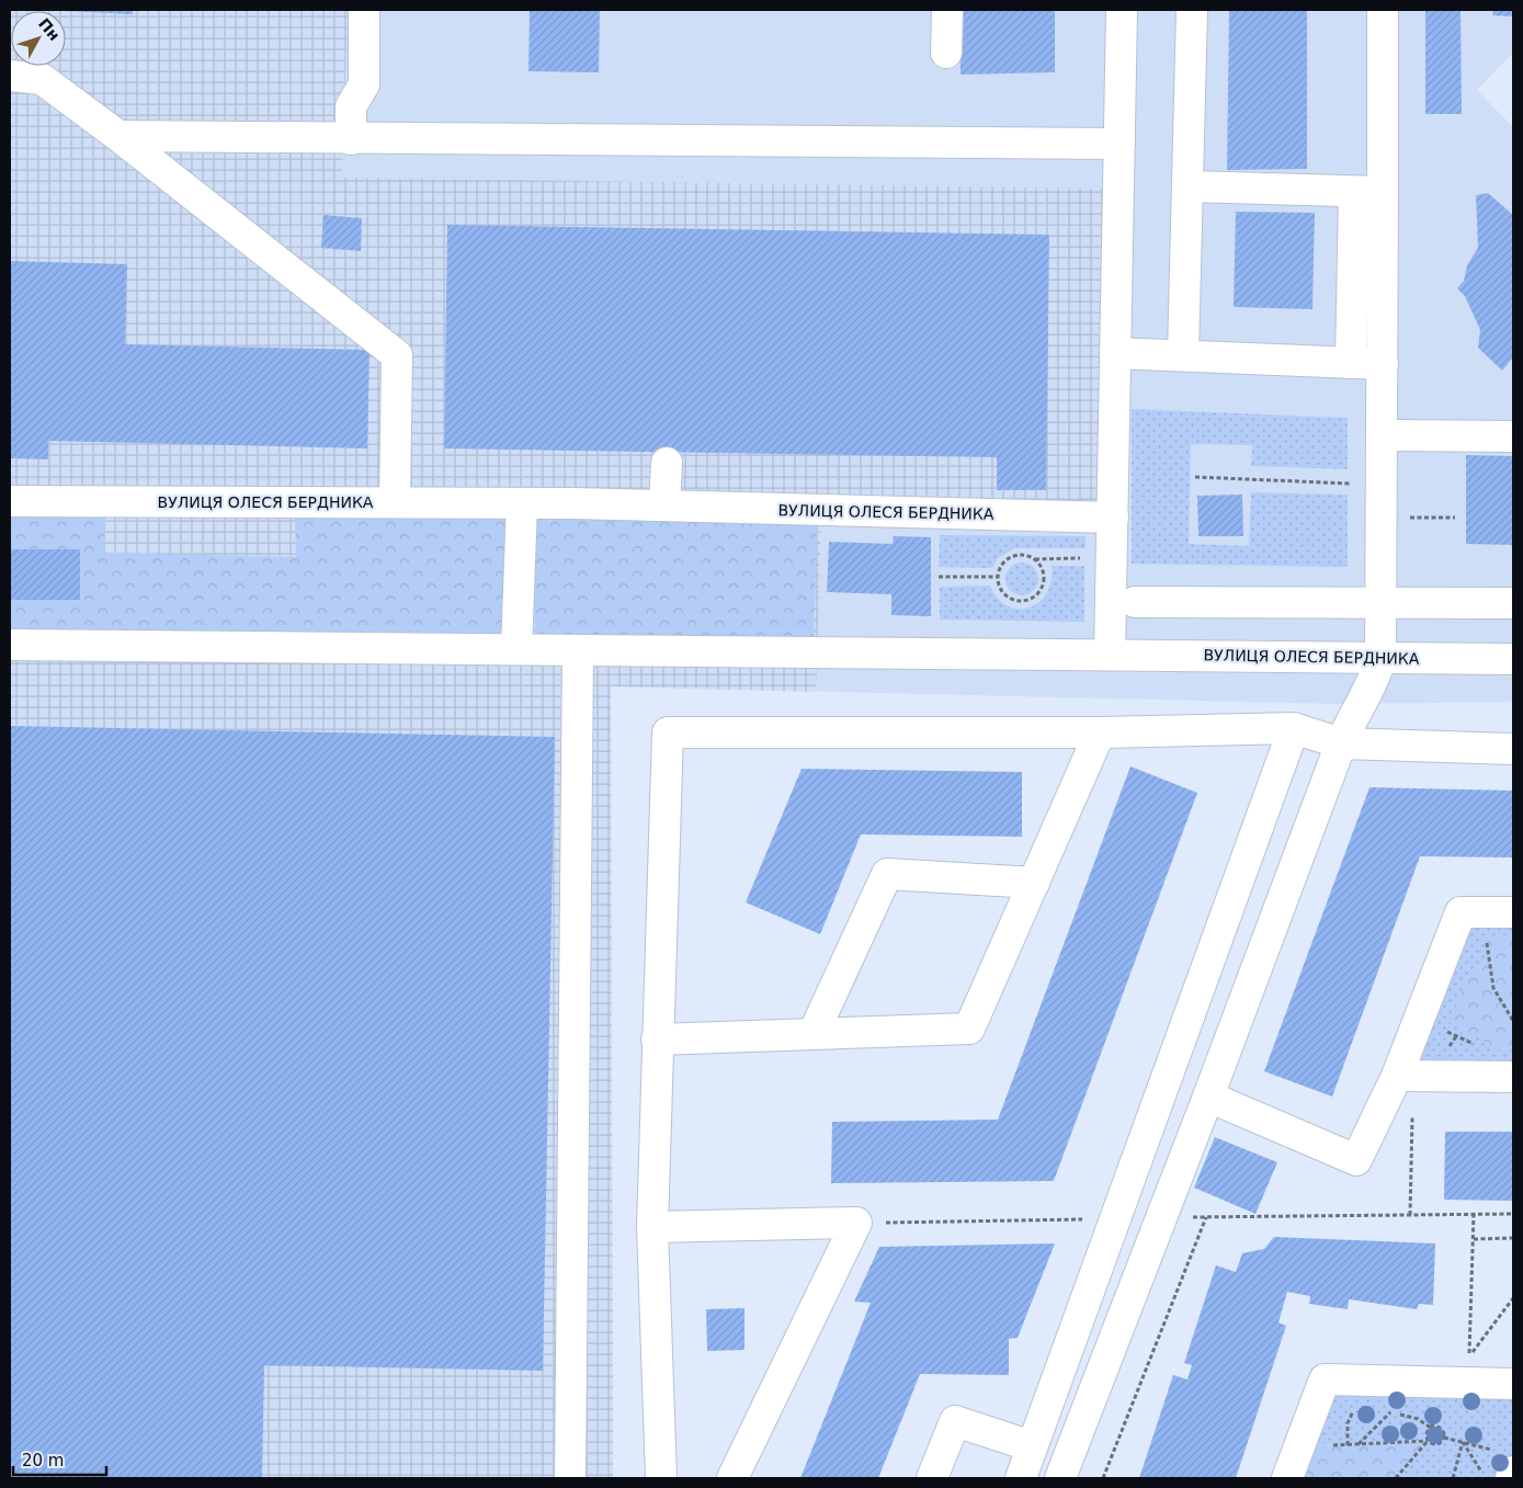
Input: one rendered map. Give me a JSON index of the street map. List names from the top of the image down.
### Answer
{
  "streets": {
    "street": ["ВУЛИЦЯ ОЛЕСЯ БЕРДНИКА"]
  },
  "scale_bar": "20 m",
  "north": "top right"
}
